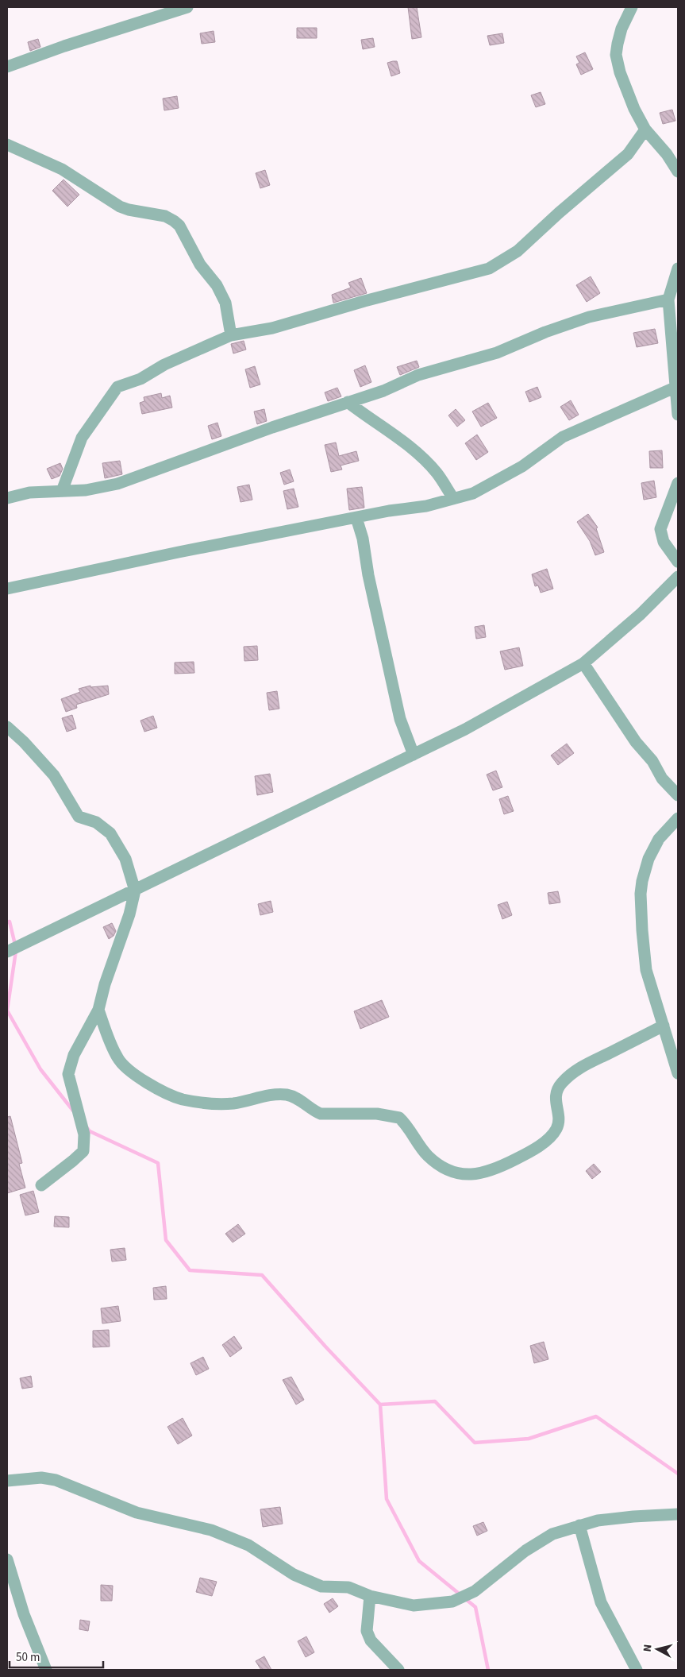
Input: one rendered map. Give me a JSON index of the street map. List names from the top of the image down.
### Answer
{
  "scale_bar": "50 m",
  "north": "left"
}
